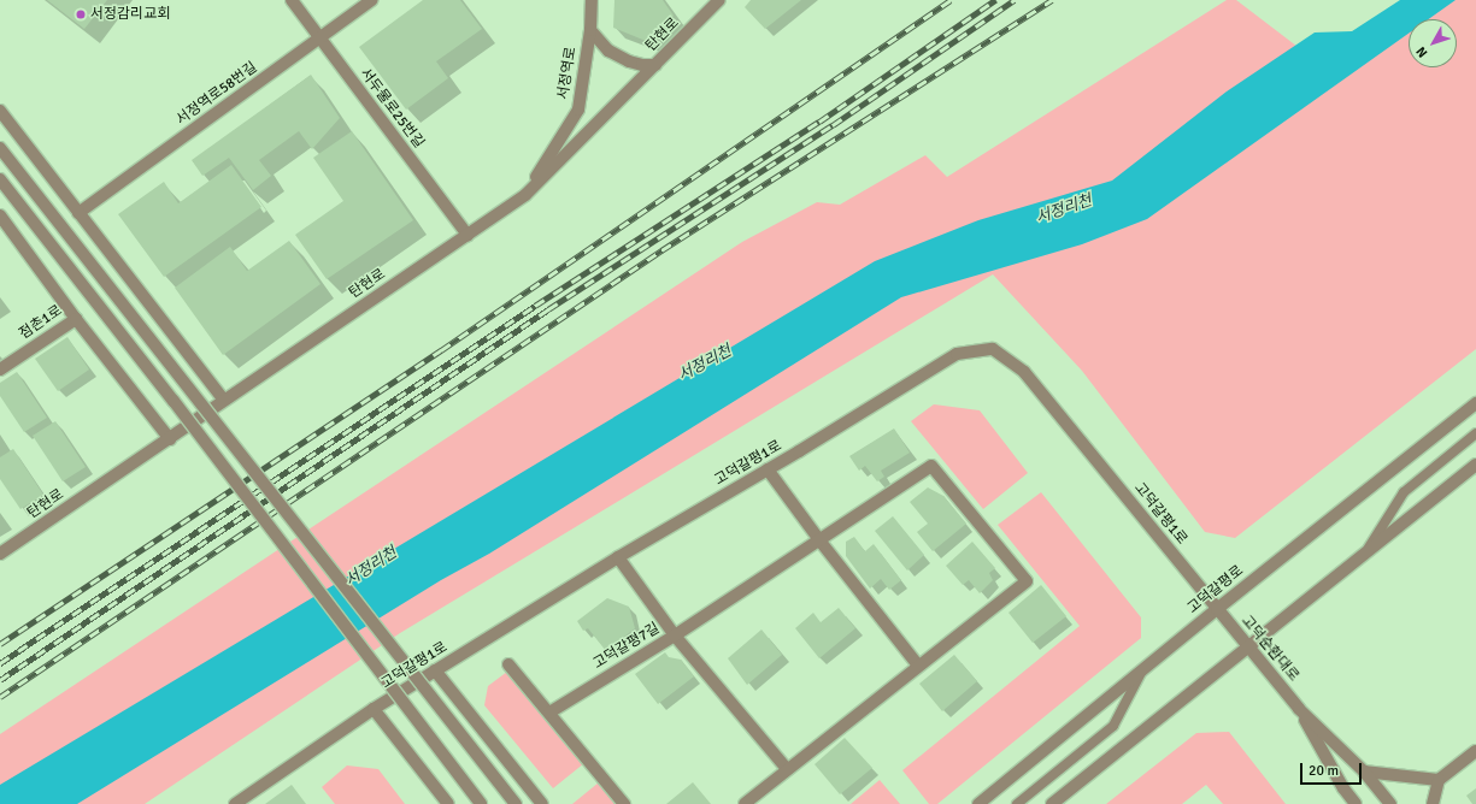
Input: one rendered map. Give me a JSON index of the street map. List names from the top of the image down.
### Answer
{
  "streets": {
    "street": [
      "탄현로",
      "서정역로",
      "서정역로58번길",
      "서두물로25번길",
      "점촌1로",
      "고덕갈평1로",
      "고덕갈평로",
      "고덕갈평7길",
      "고덕순환대로"
    ]
  },
  "crossings": [
    ["탄현로", "서정역로"],
    ["탄현로", "서두물로25번길"],
    ["서정역로58번길", "서두물로25번길"],
    ["고덕갈평1로", "고덕갈평로"],
    ["고덕갈평1로", "고덕순환대로"],
    ["고덕갈평로", "고덕순환대로"]
  ],
  "water": ["서정리천"],
  "places": ["서정감리교회"],
  "scale_bar": "20 m",
  "north": "bottom left"
}
